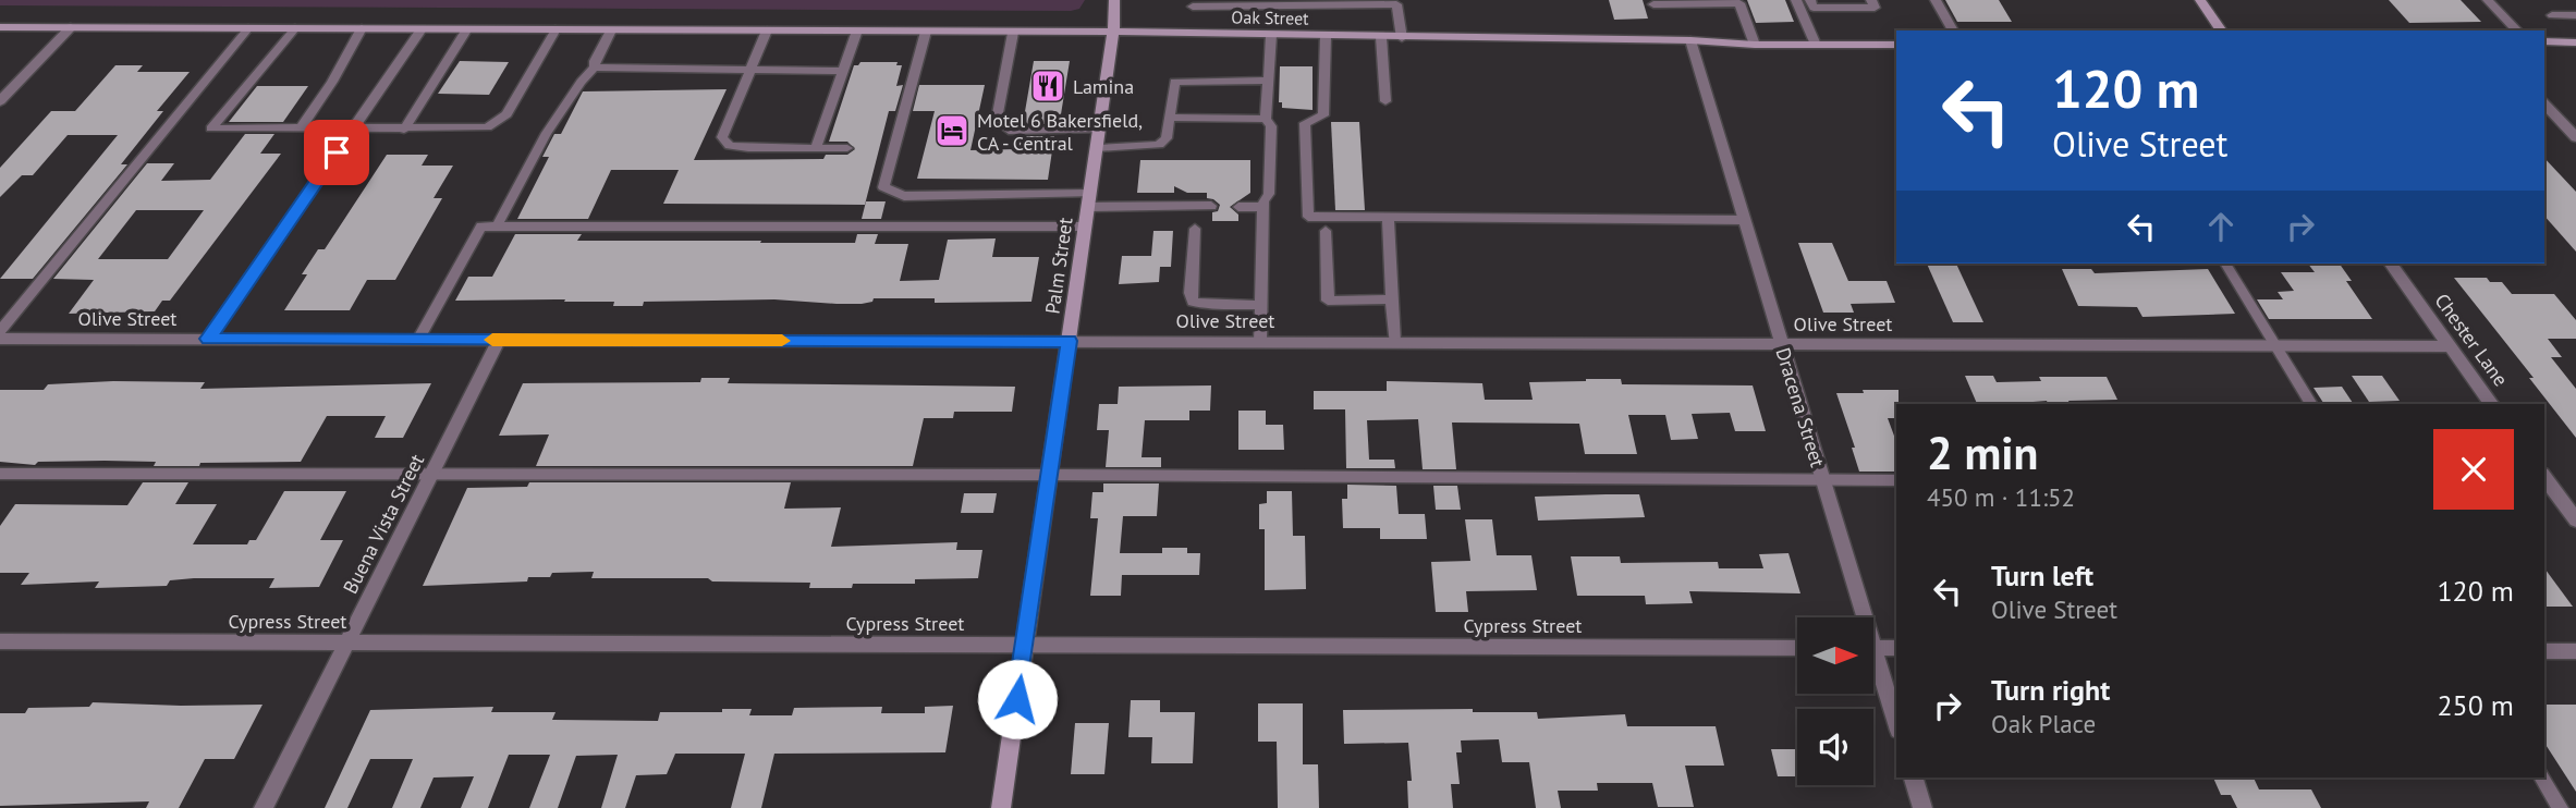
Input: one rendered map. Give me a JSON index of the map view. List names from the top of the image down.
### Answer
{
  "streets": {
    "main road": ["Oak Street", "Palm Street"],
    "street": [
      "Olive Street",
      "Chester Lane",
      "Dracena Street",
      "Buena Vista Street",
      "Cypress Street"
    ]
  },
  "crossings": [
    ["Oak Street", "Palm Street"],
    ["Oak Street", "Dracena Street"],
    ["Palm Street", "Olive Street"],
    ["Palm Street", "Cypress Street"],
    ["Olive Street", "Chester Lane"],
    ["Olive Street", "Dracena Street"],
    ["Olive Street", "Buena Vista Street"],
    ["Buena Vista Street", "Cypress Street"]
  ],
  "places": {
    "restaurant": ["Lamina"],
    "hotel": ["Motel 6 Bakersfield, CA - Central"]
  },
  "north": "right",
  "page": {
    "turn": ["120 m", "Olive Street"],
    "heading": ["2 min", "450 m · 11:52"],
    "list": [
      {
        "name": "Turn left",
        "note": "Olive Street",
        "value": "120 m"
      },
      {
        "name": "Turn right",
        "note": "Oak Place",
        "value": "250 m"
      }
    ]
  }
}
